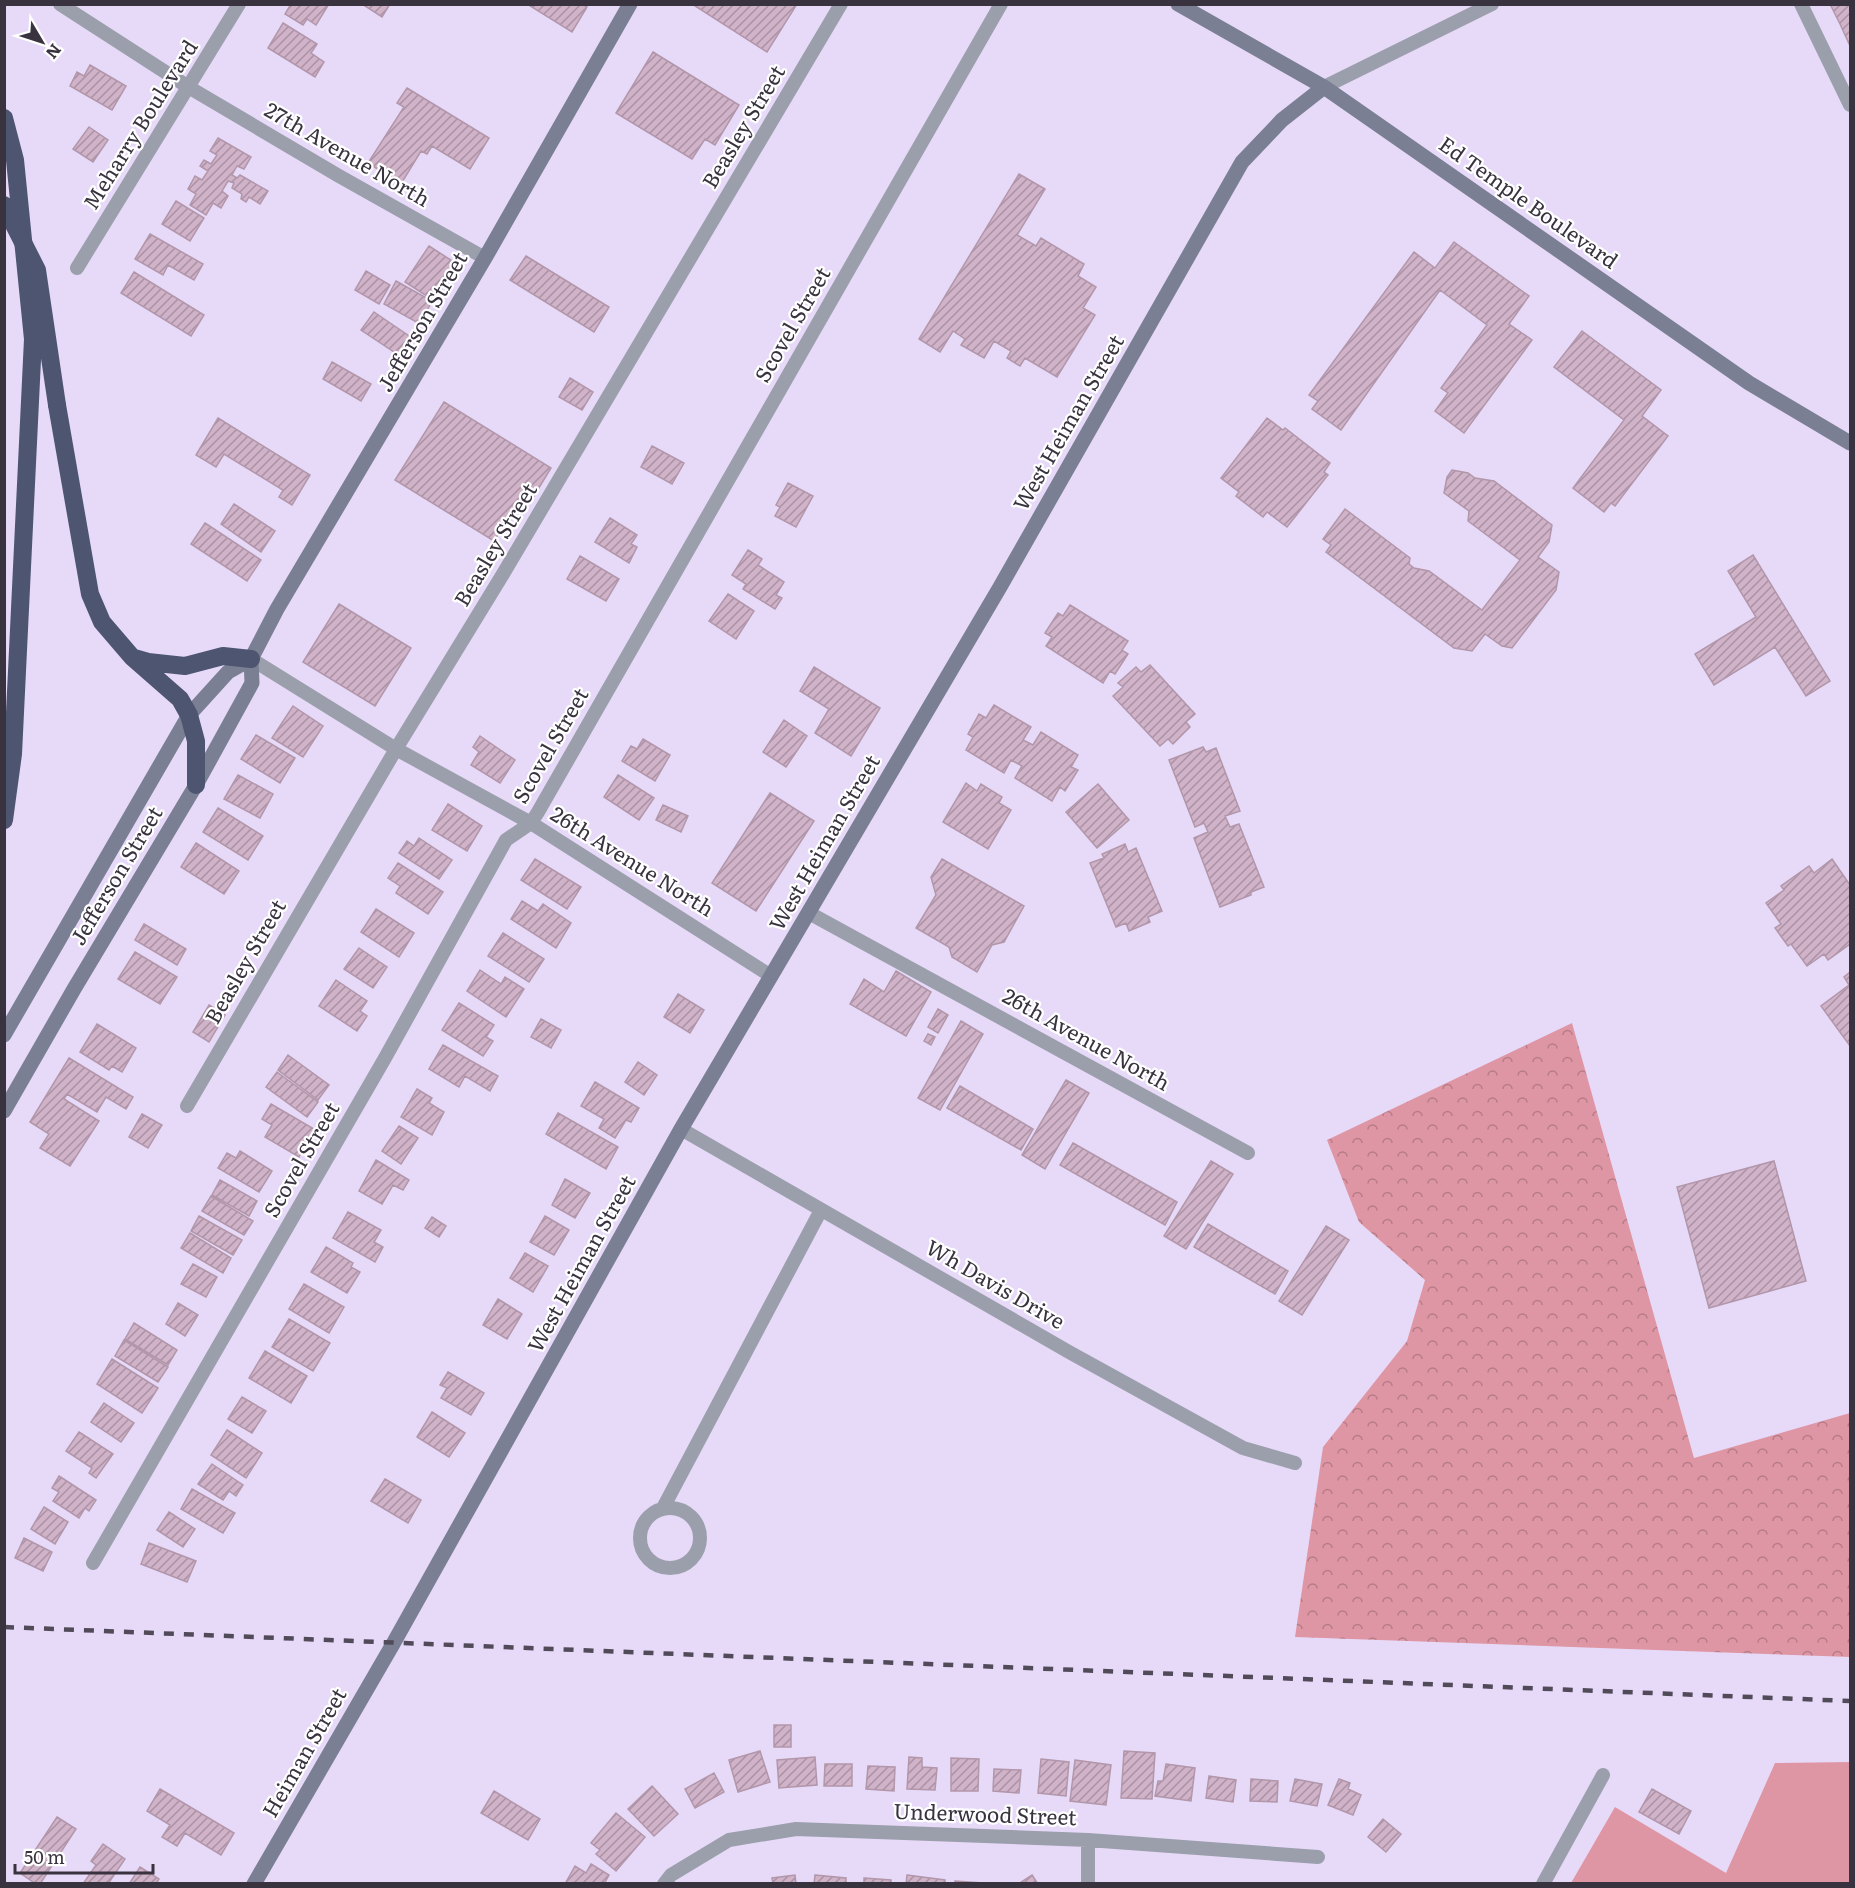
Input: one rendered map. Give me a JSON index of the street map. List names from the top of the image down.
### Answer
{
  "streets": {
    "main road": [
      "Ed Temple Boulevard",
      "Jefferson Street",
      "West Heiman Street",
      "Heiman Street"
    ],
    "street": [
      "Meharry Boulevard",
      "Beasley Street",
      "27th Avenue North",
      "Scovel Street",
      "26th Avenue North",
      "Wh Davis Drive",
      "Underwood Street"
    ]
  },
  "crossings": [
    ["Meharry Boulevard", "27th Avenue North"],
    ["Beasley Street", "26th Avenue North"],
    ["27th Avenue North", "Jefferson Street"],
    ["Ed Temple Boulevard", "West Heiman Street"],
    ["Jefferson Street", "26th Avenue North"],
    ["Scovel Street", "26th Avenue North"],
    ["West Heiman Street", "26th Avenue North"],
    ["West Heiman Street", "Wh Davis Drive"],
    ["West Heiman Street", "Heiman Street"]
  ],
  "scale_bar": "50 m",
  "north": "bottom right"
}
